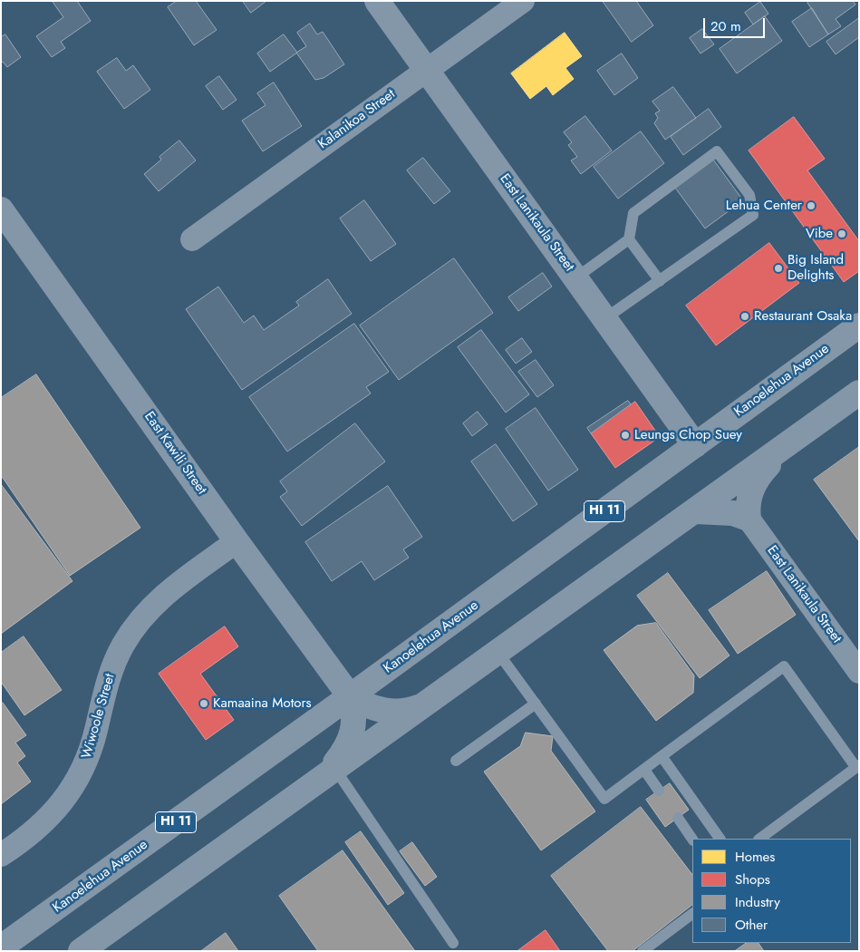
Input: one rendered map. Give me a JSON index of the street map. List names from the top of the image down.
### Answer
{
  "streets": {
    "highway": ["Kanoelehua Avenue", "HI 11"],
    "street": [
      "Kalanikoa Street",
      "East Lanikaula Street",
      "East Kawili Street",
      "Wiwoole Street"
    ]
  },
  "crossings": [
    ["Kalanikoa Street", "East Lanikaula Street"],
    ["East Lanikaula Street", "Kanoelehua Avenue"],
    ["Kanoelehua Avenue", "East Kawili Street"],
    ["East Kawili Street", "Wiwoole Street"]
  ],
  "places": [
    "Lehua Center",
    "Vibe",
    "Big Island Delights",
    "Restaurant Osaka",
    "Leungs Chop Suey",
    "Kamaaina Motors"
  ],
  "legend": [
    "Homes",
    "Shops",
    "Industry",
    "Other"
  ],
  "scale_bar": "20 m"
}
